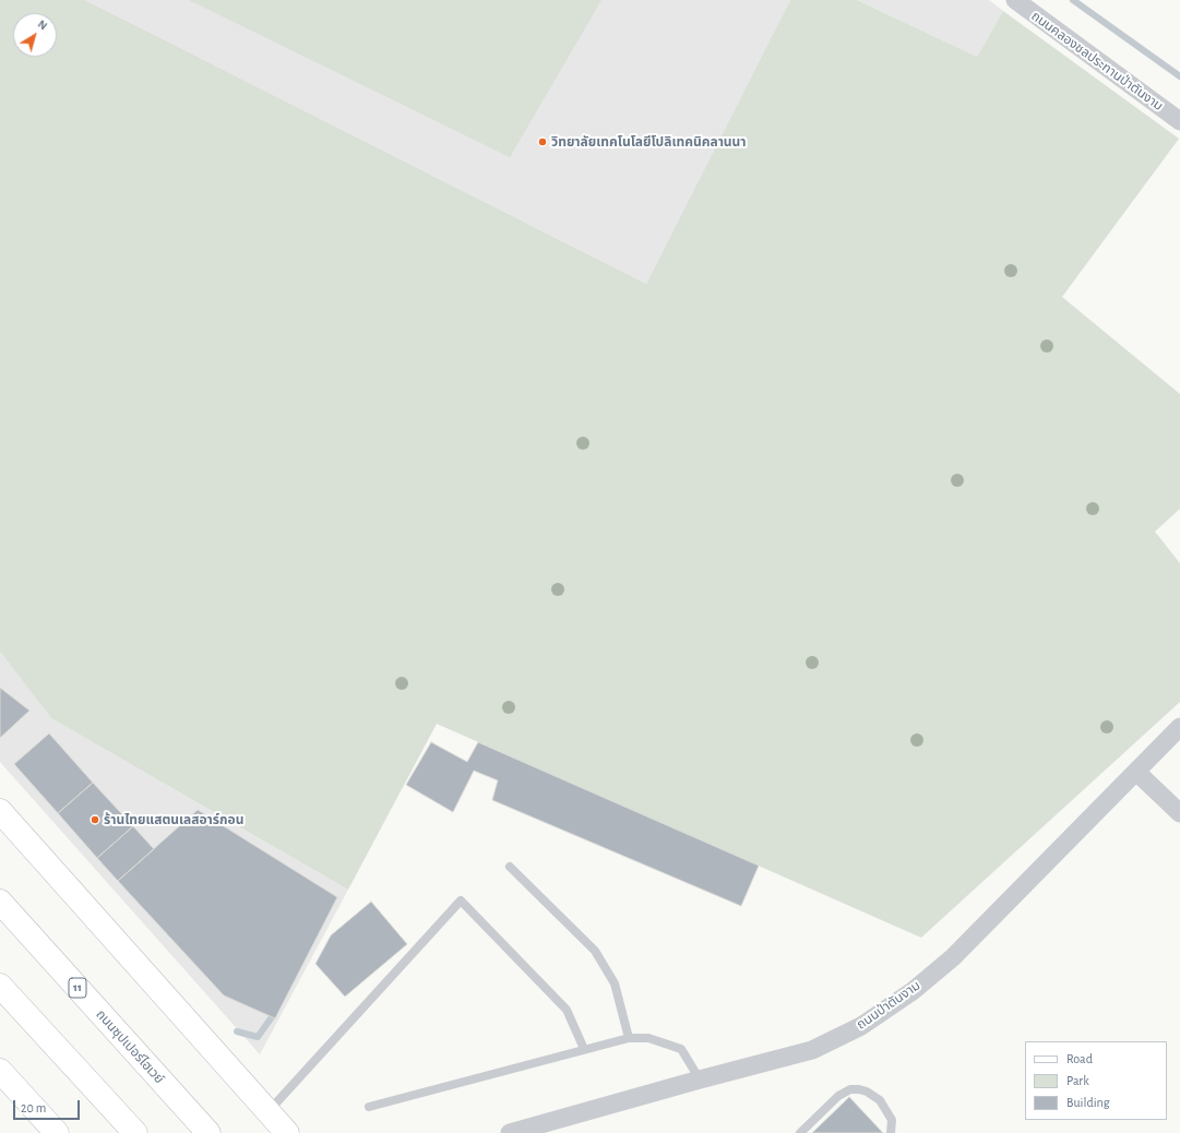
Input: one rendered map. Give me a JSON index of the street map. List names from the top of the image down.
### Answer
{
  "streets": {
    "main road": ["11", "ถนนซุปเปอร์ไฮเวย์"],
    "street": ["ถนนคลองชลประทานป่าตันงาม", "ถนนป่าตันงาม"]
  },
  "places": ["วิทยาลัยเทคโนโลยีโปลิเทคนิคลานนา", "ร้านไทยแสตนเลสอาร์กอน"],
  "legend": ["Road", "Park", "Building"],
  "scale_bar": "20 m",
  "north": "top right"
}
